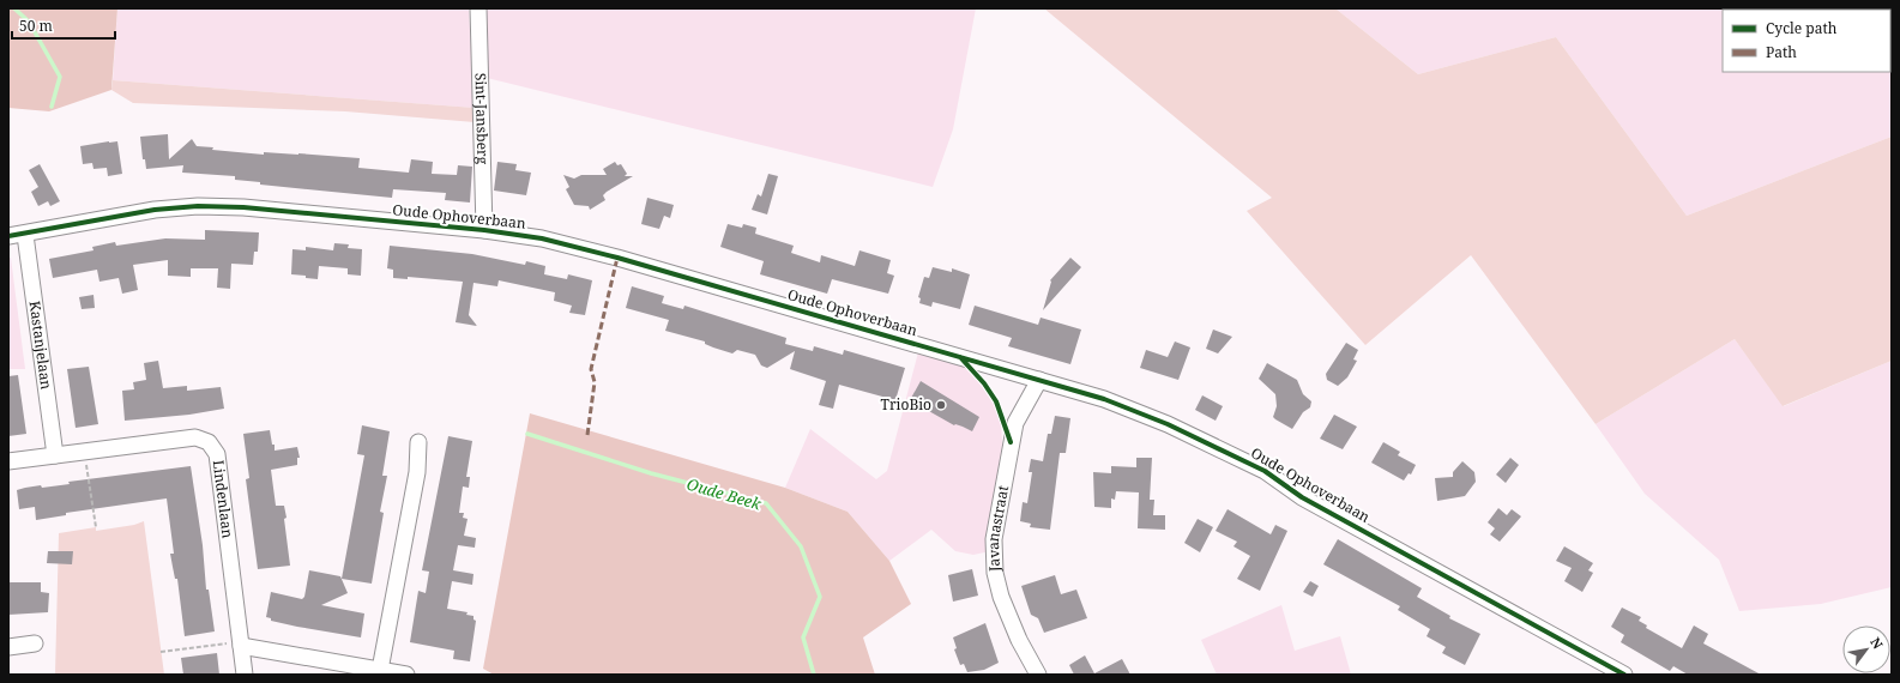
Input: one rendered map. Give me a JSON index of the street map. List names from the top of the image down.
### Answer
{
  "streets": {
    "street": [
      "Sint-Jansberg",
      "Oude Ophoverbaan",
      "Kastanjelaan",
      "Lindenlaan",
      "Javanastraat"
    ]
  },
  "crossings": [
    ["Sint-Jansberg", "Oude Ophoverbaan"],
    ["Oude Ophoverbaan", "Kastanjelaan"],
    ["Oude Ophoverbaan", "Javanastraat"],
    ["Kastanjelaan", "Lindenlaan"]
  ],
  "water": ["Oude Beek"],
  "places": ["TrioBio"],
  "legend": ["Cycle path", "Path"],
  "scale_bar": "50 m",
  "north": "top right"
}
